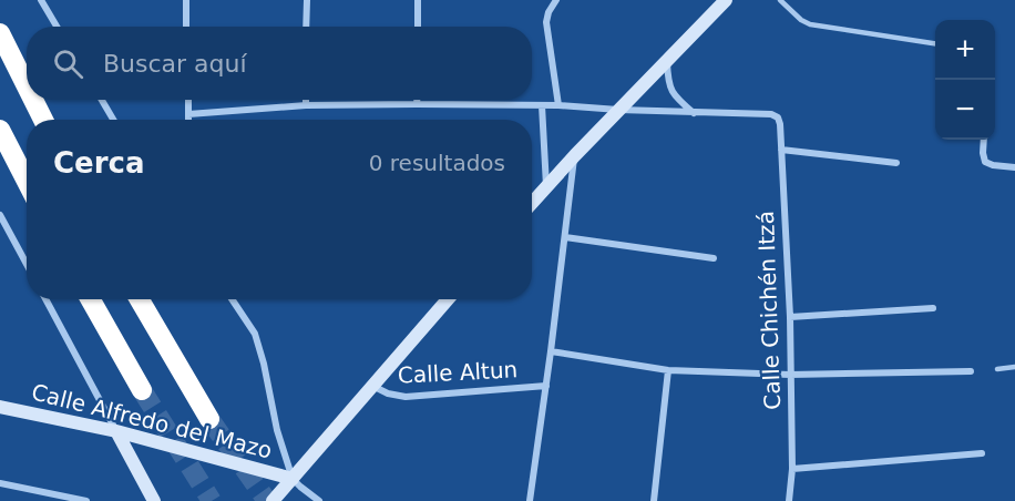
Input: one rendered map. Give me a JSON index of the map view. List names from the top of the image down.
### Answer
{
  "streets": {
    "main road": ["Calle Alfredo del Mazo"],
    "street": ["Calle Chichén Itzá", "Calle Altun"]
  },
  "page": {
    "map_buttons": ["+", "−"],
    "search": "Buscar aquí",
    "heading": ["Cerca", "0 resultados"]
  }
}
